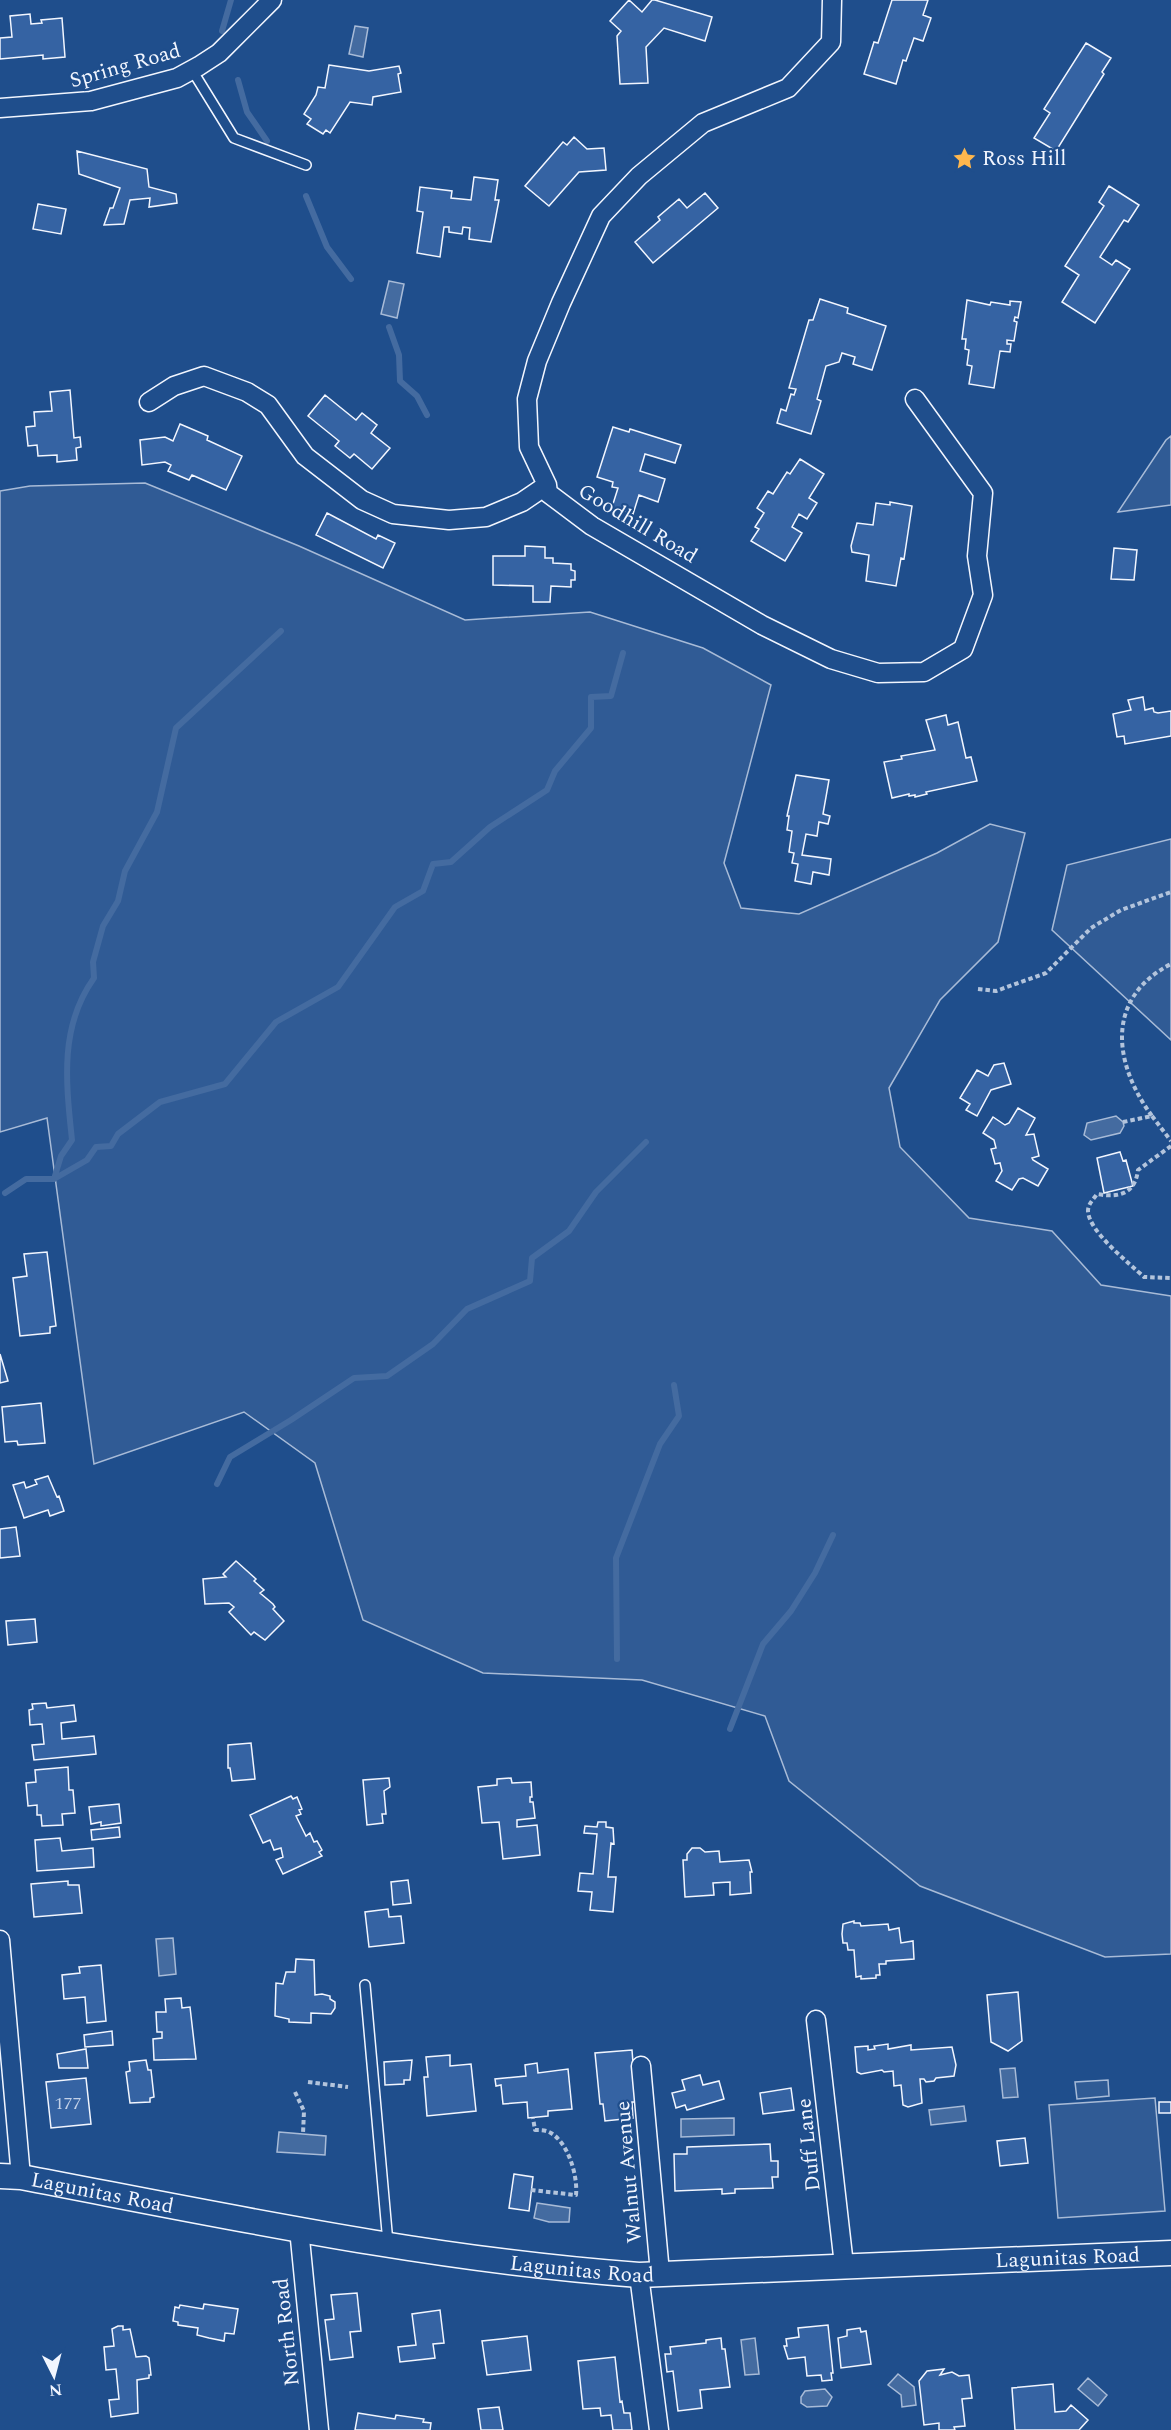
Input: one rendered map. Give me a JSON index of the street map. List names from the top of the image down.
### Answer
{
  "streets": {
    "street": [
      "Spring Road",
      "Goodhill Road",
      "Duff Lane",
      "Walnut Avenue",
      "Lagunitas Road",
      "North Road"
    ]
  },
  "crossings": [
    ["Duff Lane", "Lagunitas Road"],
    ["Walnut Avenue", "Lagunitas Road"],
    ["Lagunitas Road", "North Road"]
  ],
  "places": {
    "place": ["Ross Hill"]
  },
  "house_numbers": ["177"],
  "north": "bottom"
}
